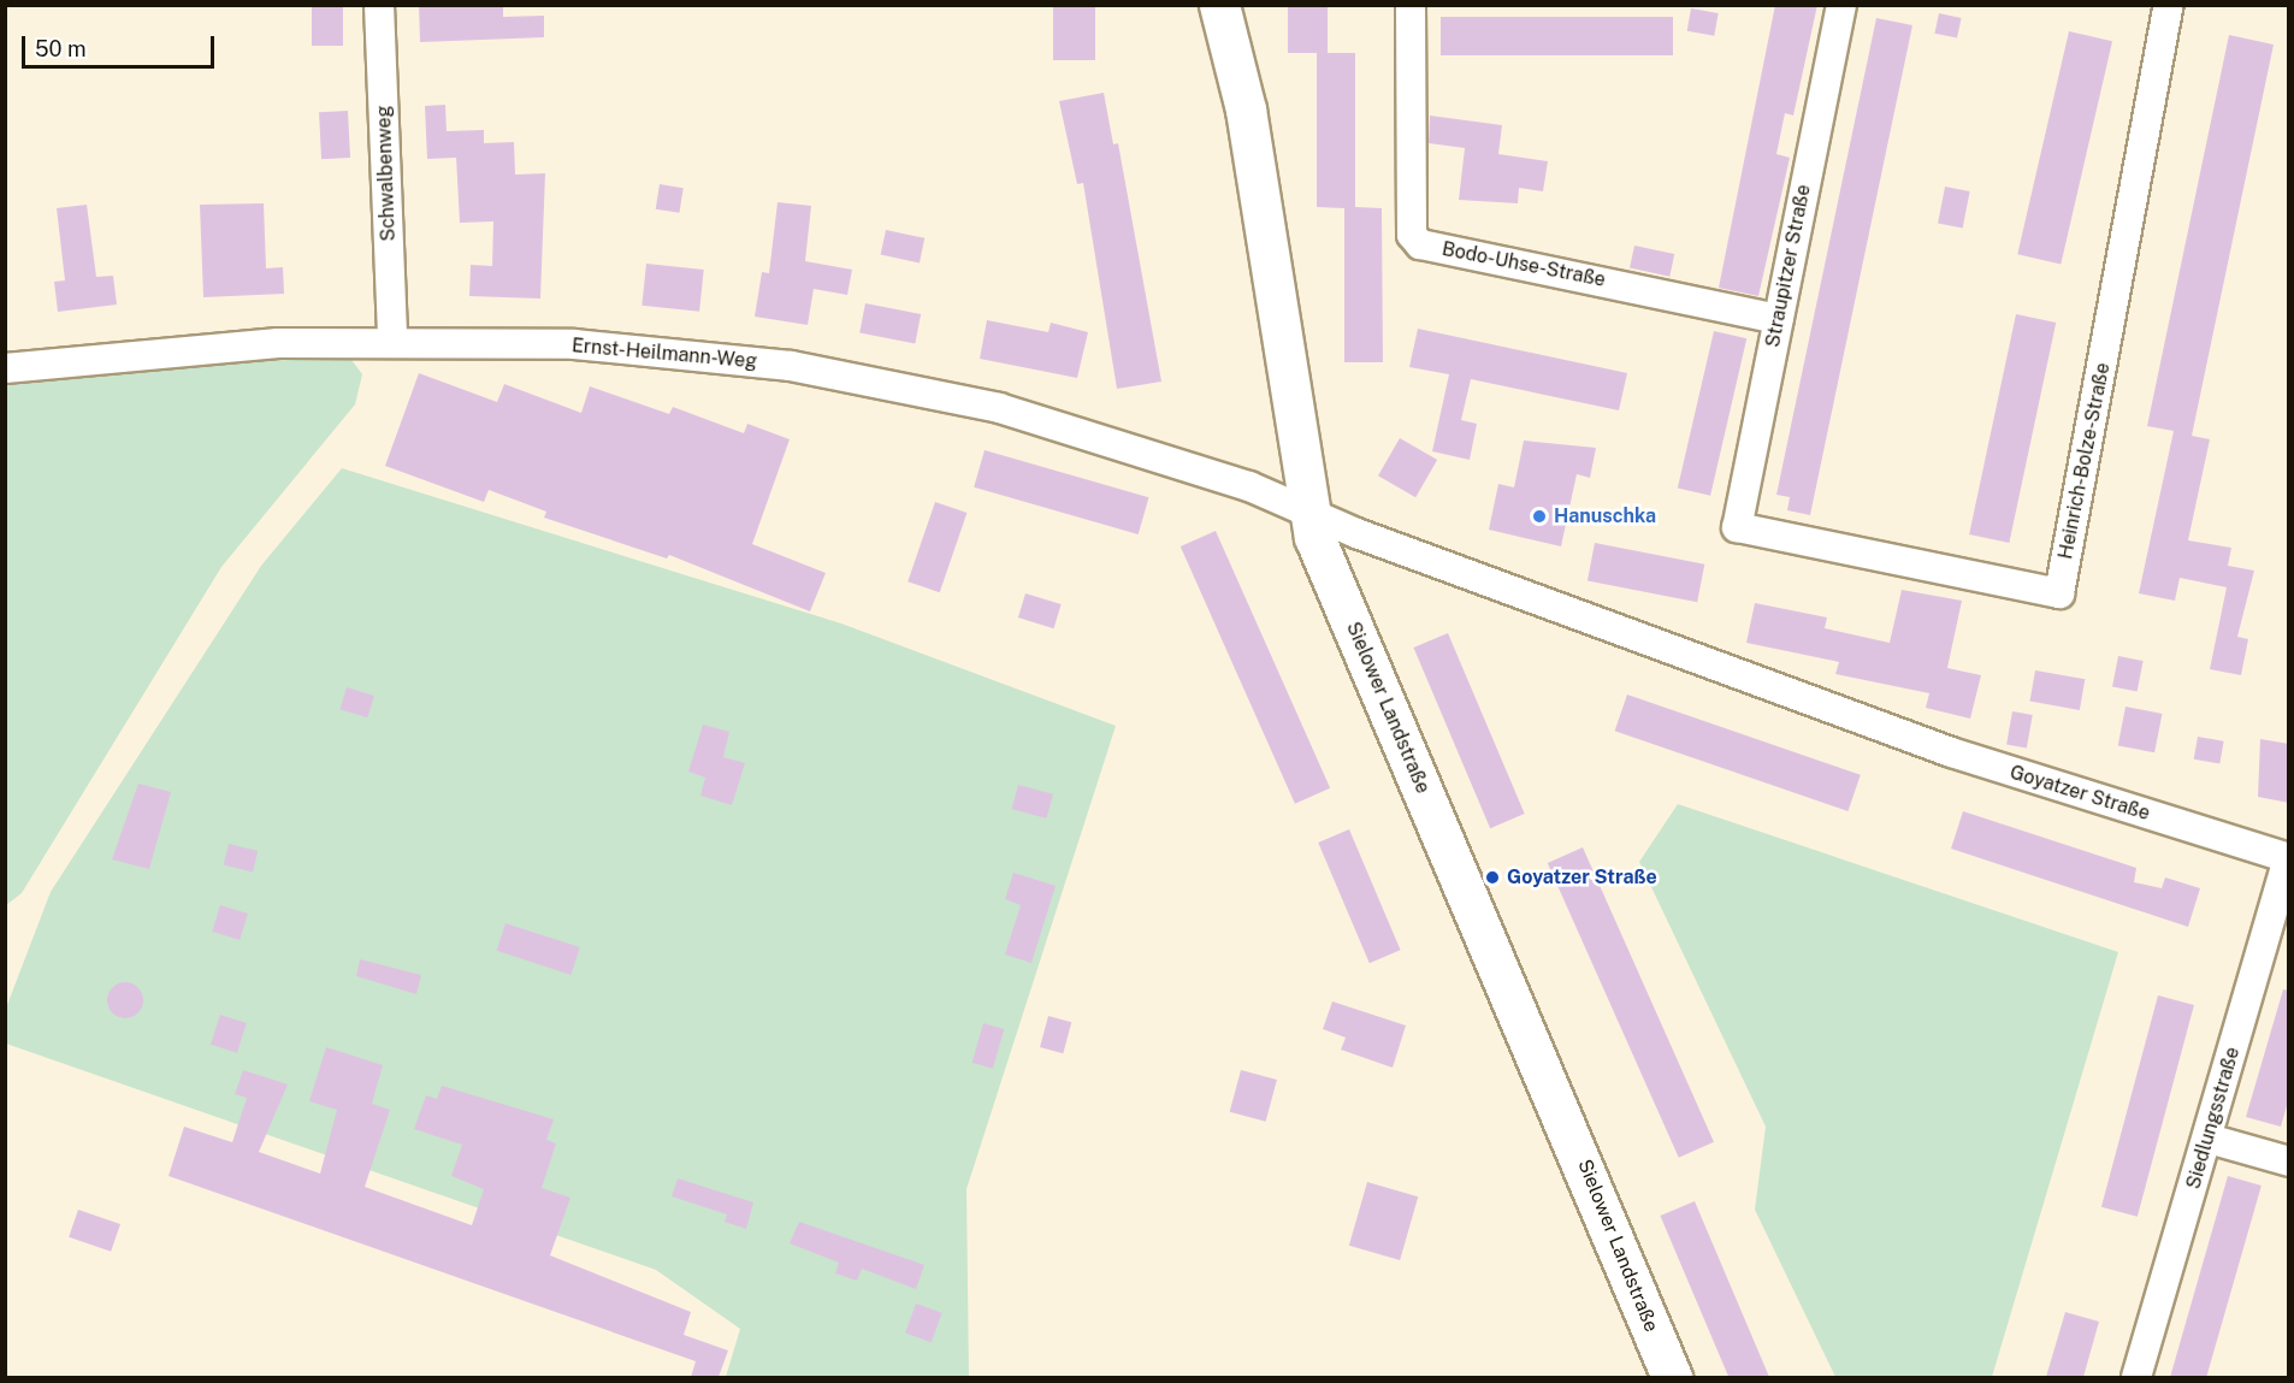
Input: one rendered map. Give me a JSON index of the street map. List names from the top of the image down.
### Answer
{
  "streets": {
    "main road": ["Sielower Landstraße"],
    "street": [
      "Schwalbenweg",
      "Bodo-Uhse-Straße",
      "Straupitzer Straße",
      "Ernst-Heilmann-Weg",
      "Heinrich-Bolze-Straße",
      "Goyatzer Straße",
      "Siedlungsstraße"
    ]
  },
  "crossings": [
    ["Schwalbenweg", "Ernst-Heilmann-Weg"],
    ["Bodo-Uhse-Straße", "Straupitzer Straße"],
    ["Straupitzer Straße", "Heinrich-Bolze-Straße"],
    ["Ernst-Heilmann-Weg", "Sielower Landstraße"],
    ["Ernst-Heilmann-Weg", "Goyatzer Straße"],
    ["Sielower Landstraße", "Goyatzer Straße"],
    ["Goyatzer Straße", "Siedlungsstraße"]
  ],
  "places": ["Hanuschka", "Goyatzer Straße"],
  "scale_bar": "50 m"
}
